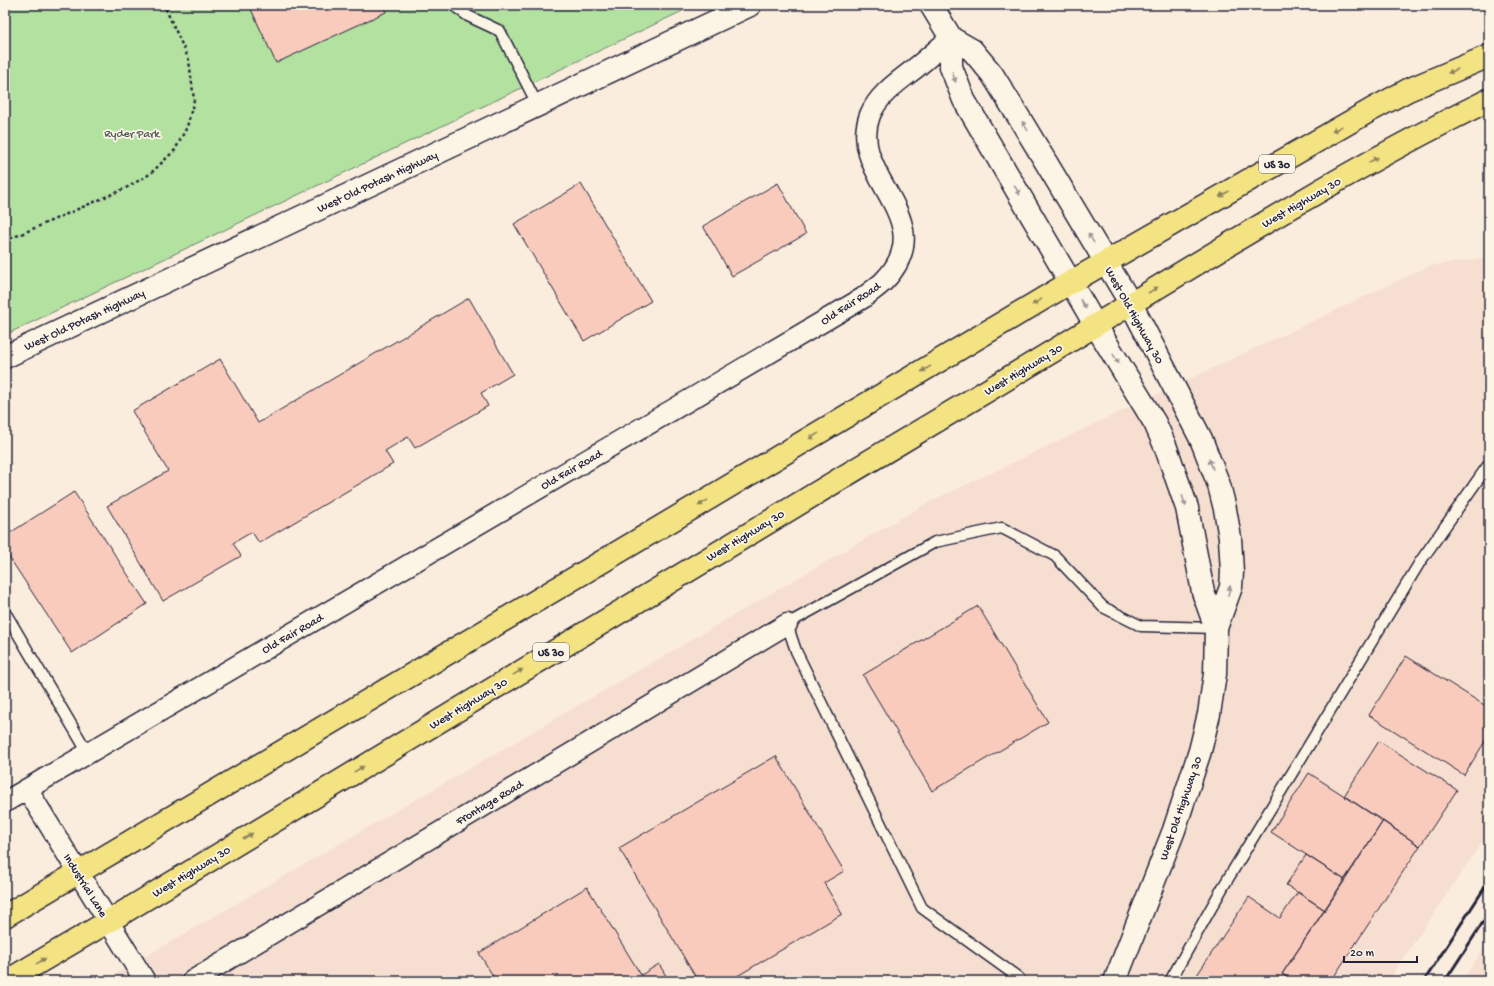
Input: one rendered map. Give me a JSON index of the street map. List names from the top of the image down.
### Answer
{
  "streets": {
    "highway": ["US 30", "West Highway 30"],
    "street": [
      "West Old Potash Highway",
      "Old Fair Road",
      "West Old Highway 30",
      "Frontage Road",
      "Industrial Lane"
    ]
  },
  "crossings": [
    ["US 30", "West Old Highway 30"],
    ["US 30", "Industrial Lane"],
    ["West Highway 30", "West Old Highway 30"],
    ["West Highway 30", "Industrial Lane"],
    ["Old Fair Road", "West Old Highway 30"],
    ["Old Fair Road", "Industrial Lane"]
  ],
  "parks": ["Ryder Park"],
  "scale_bar": "20 m"
}
